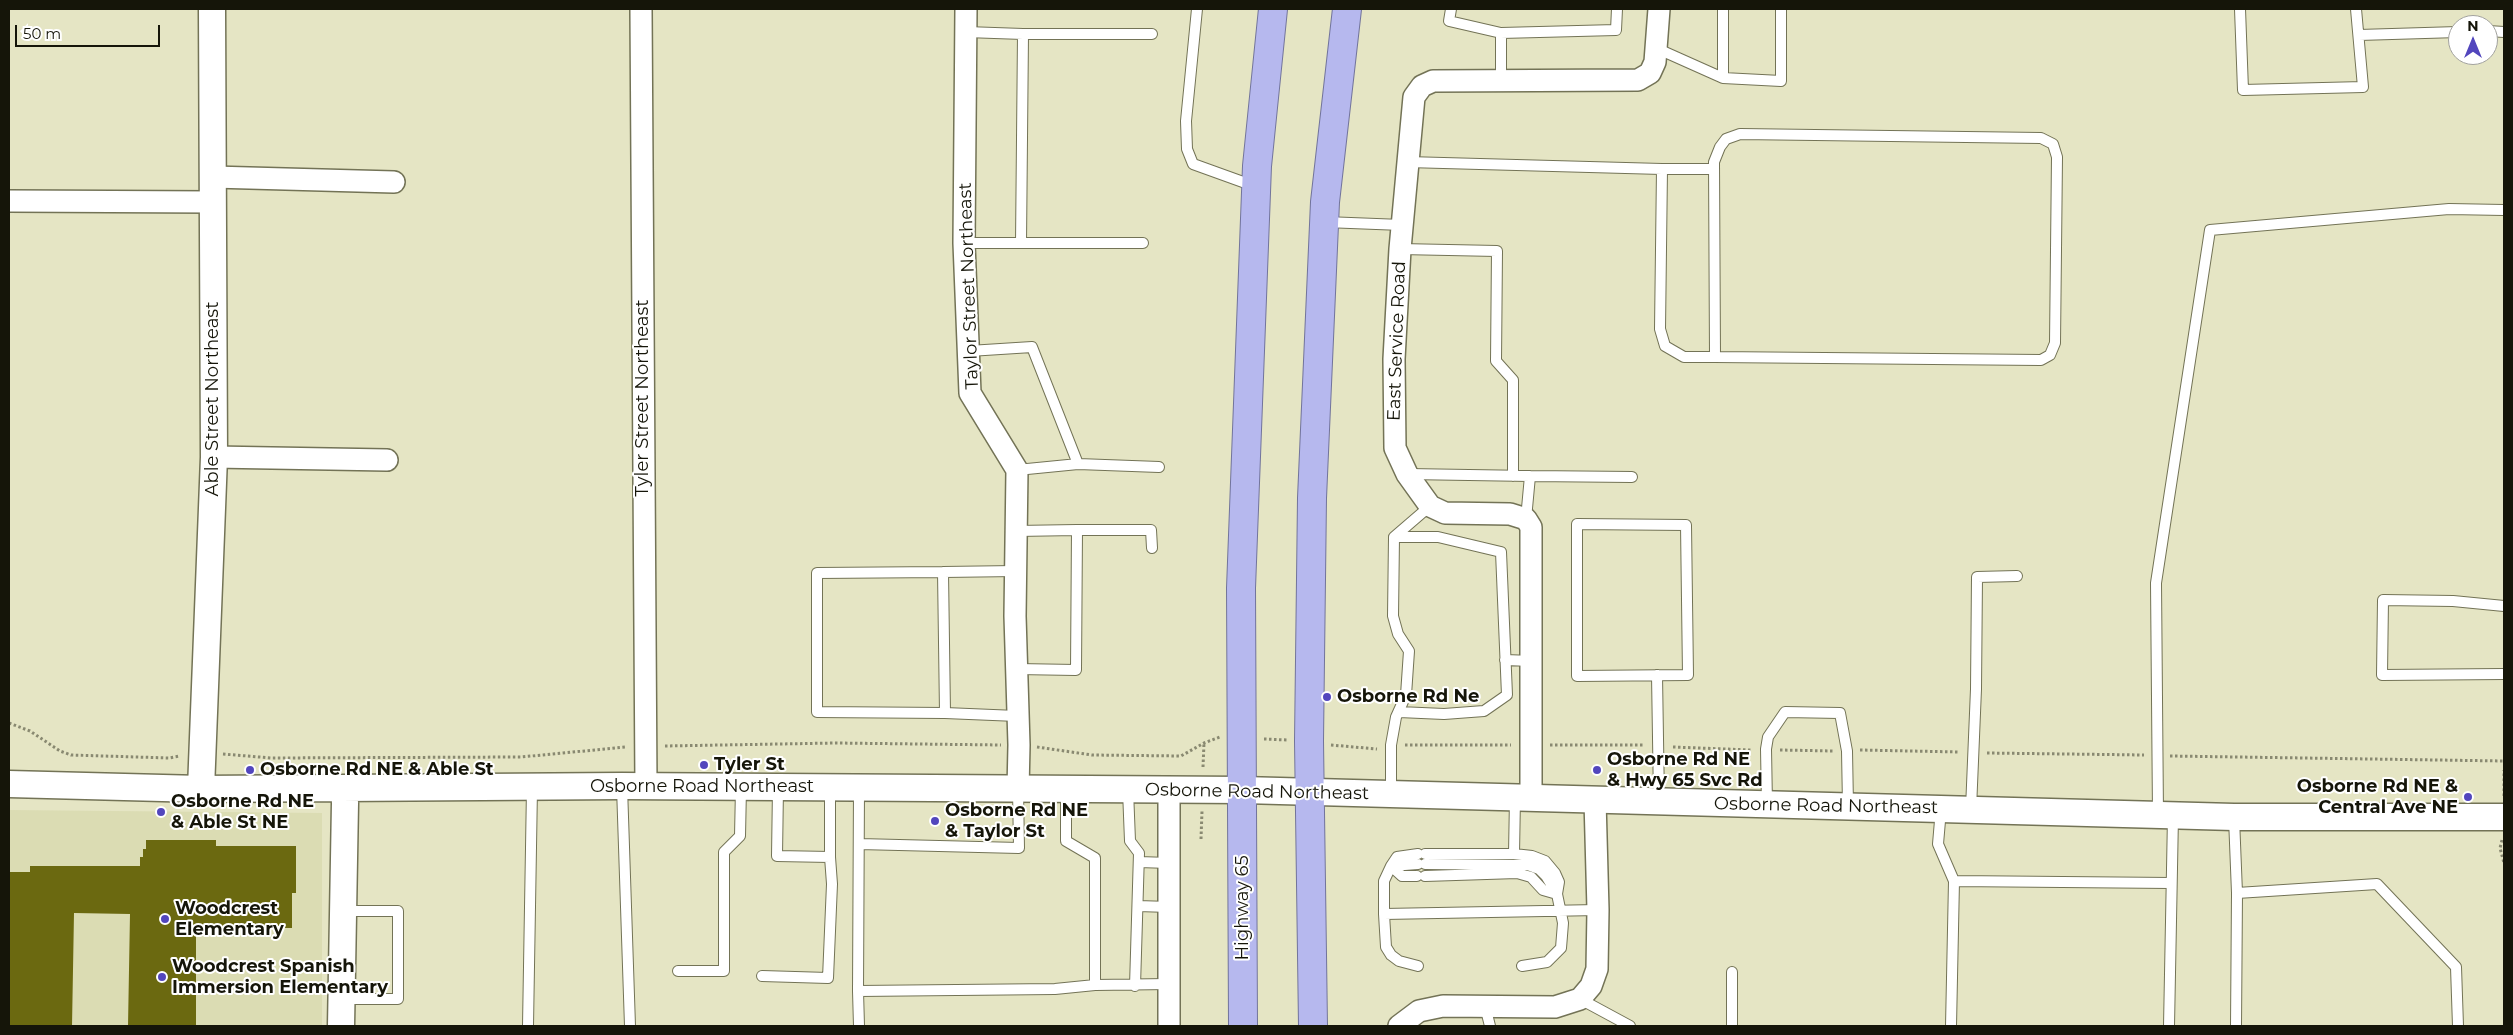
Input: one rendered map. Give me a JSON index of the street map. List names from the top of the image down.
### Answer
{
  "streets": {
    "highway": ["Highway 65"],
    "street": [
      "Taylor Street Northeast",
      "East Service Road",
      "Tyler Street Northeast",
      "Able Street Northeast",
      "Osborne Road Northeast"
    ]
  },
  "crossings": [
    ["Tyler Street Northeast", "Osborne Road Northeast"],
    ["Able Street Northeast", "Osborne Road Northeast"],
    ["Osborne Road Northeast", "Highway 65"]
  ],
  "places": [
    "Osborne Rd Ne",
    "Tyler St",
    "Osborne Rd NE & Able St",
    "Osborne Rd NE & Hwy 65 Svc Rd",
    "Osborne Rd NE & Central Ave NE",
    "Osborne Rd NE & Able St NE",
    "Osborne Rd NE & Taylor St",
    "Woodcrest Elementary",
    "Woodcrest Spanish Immersion Elementary"
  ],
  "scale_bar": "50 m",
  "north": "top"
}
